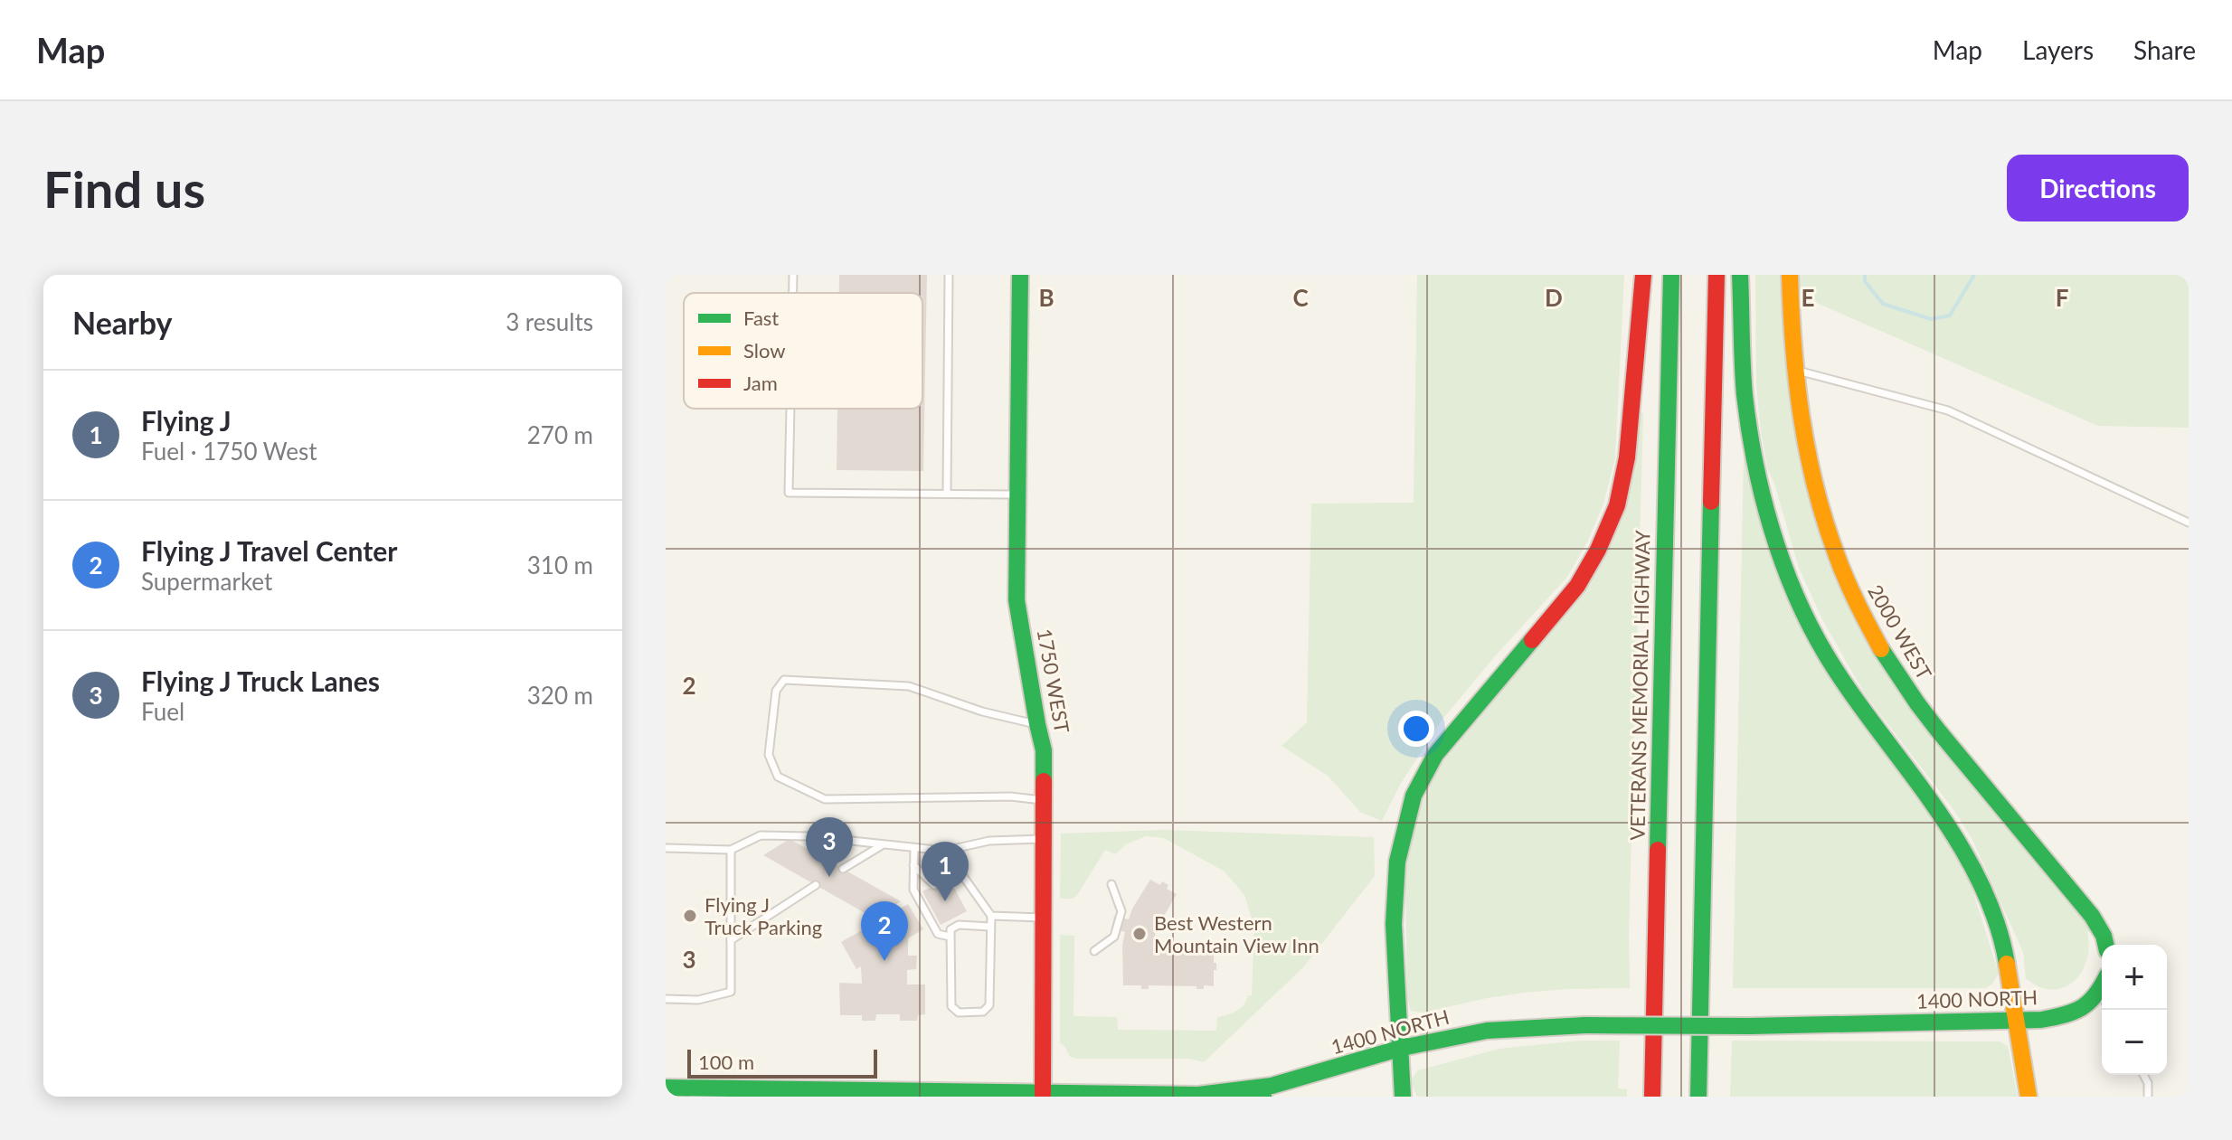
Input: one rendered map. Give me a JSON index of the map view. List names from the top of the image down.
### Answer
{
  "streets": {
    "main road": [
      "2000 WEST",
      "1750 WEST",
      "VETERANS MEMORIAL HIGHWAY",
      "1400 NORTH"
    ]
  },
  "crossings": [
    ["1750 WEST", "1400 NORTH"]
  ],
  "places": ["Flying J Truck Parking", "Best Western Mountain View Inn"],
  "legend": ["Fast", "Slow", "Jam"],
  "scale_bar": "100 m",
  "page": {
    "header": "Map",
    "nav": ["Map", "Layers", "Share"],
    "buttons": "Directions",
    "title": "Find us",
    "heading": ["Nearby", "3 results"],
    "list": [
      {
        "mark": "1",
        "name": "Flying J",
        "note": "Fuel · 1750 West",
        "value": "270 m"
      },
      {
        "mark": "2",
        "name": "Flying J Travel Center",
        "note": "Supermarket",
        "value": "310 m"
      },
      {
        "mark": "3",
        "name": "Flying J Truck Lanes",
        "note": "Fuel",
        "value": "320 m"
      }
    ],
    "pins": ["3", "1", "2"],
    "map_buttons": ["+", "−"],
    "scale": "100 m"
  },
  "grid": {
    "columns": [
      "B",
      "C",
      "D",
      "E",
      "F"
    ],
    "rows": ["2", "3"]
  }
}
